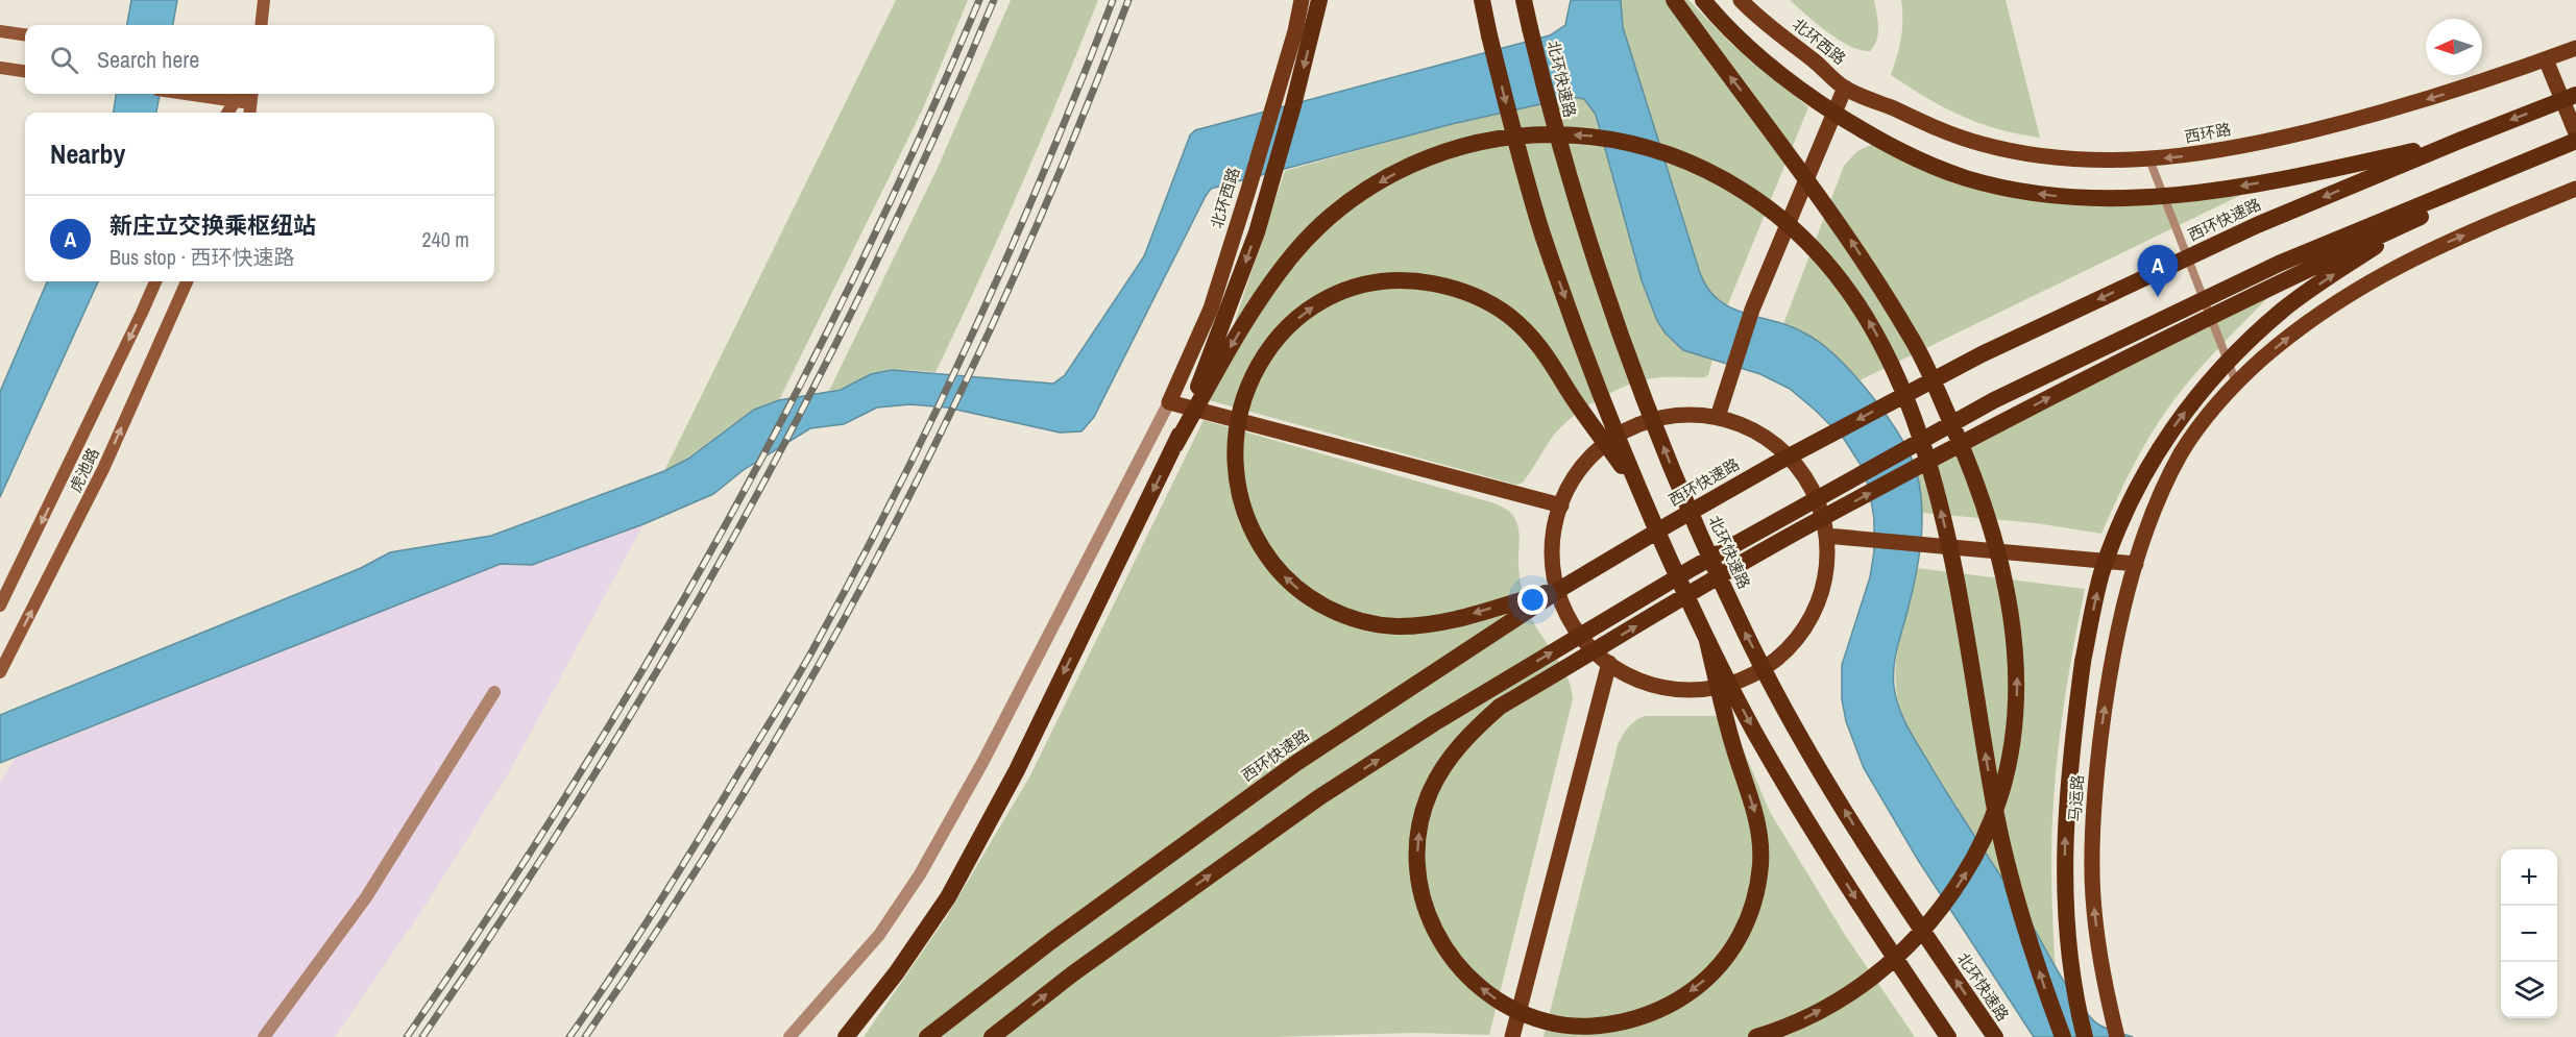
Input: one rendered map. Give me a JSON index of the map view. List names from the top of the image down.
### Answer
{
  "streets": {
    "highway": ["北环快速路", "西环快速路"],
    "main road": [
      "北环西路",
      "西环路",
      "虎池路",
      "马运路"
    ]
  },
  "crossings": [
    ["北环西路", "西环路"]
  ],
  "one_way": ["马运路"],
  "north": "left",
  "page": {
    "search": "Search here",
    "heading": "Nearby",
    "list": [
      {
        "mark": "A",
        "name": "新庄立交换乘枢纽站",
        "note": "Bus stop · 西环快速路",
        "value": "240 m"
      }
    ],
    "pins": "A",
    "map_buttons": ["+", "−"]
  }
}
